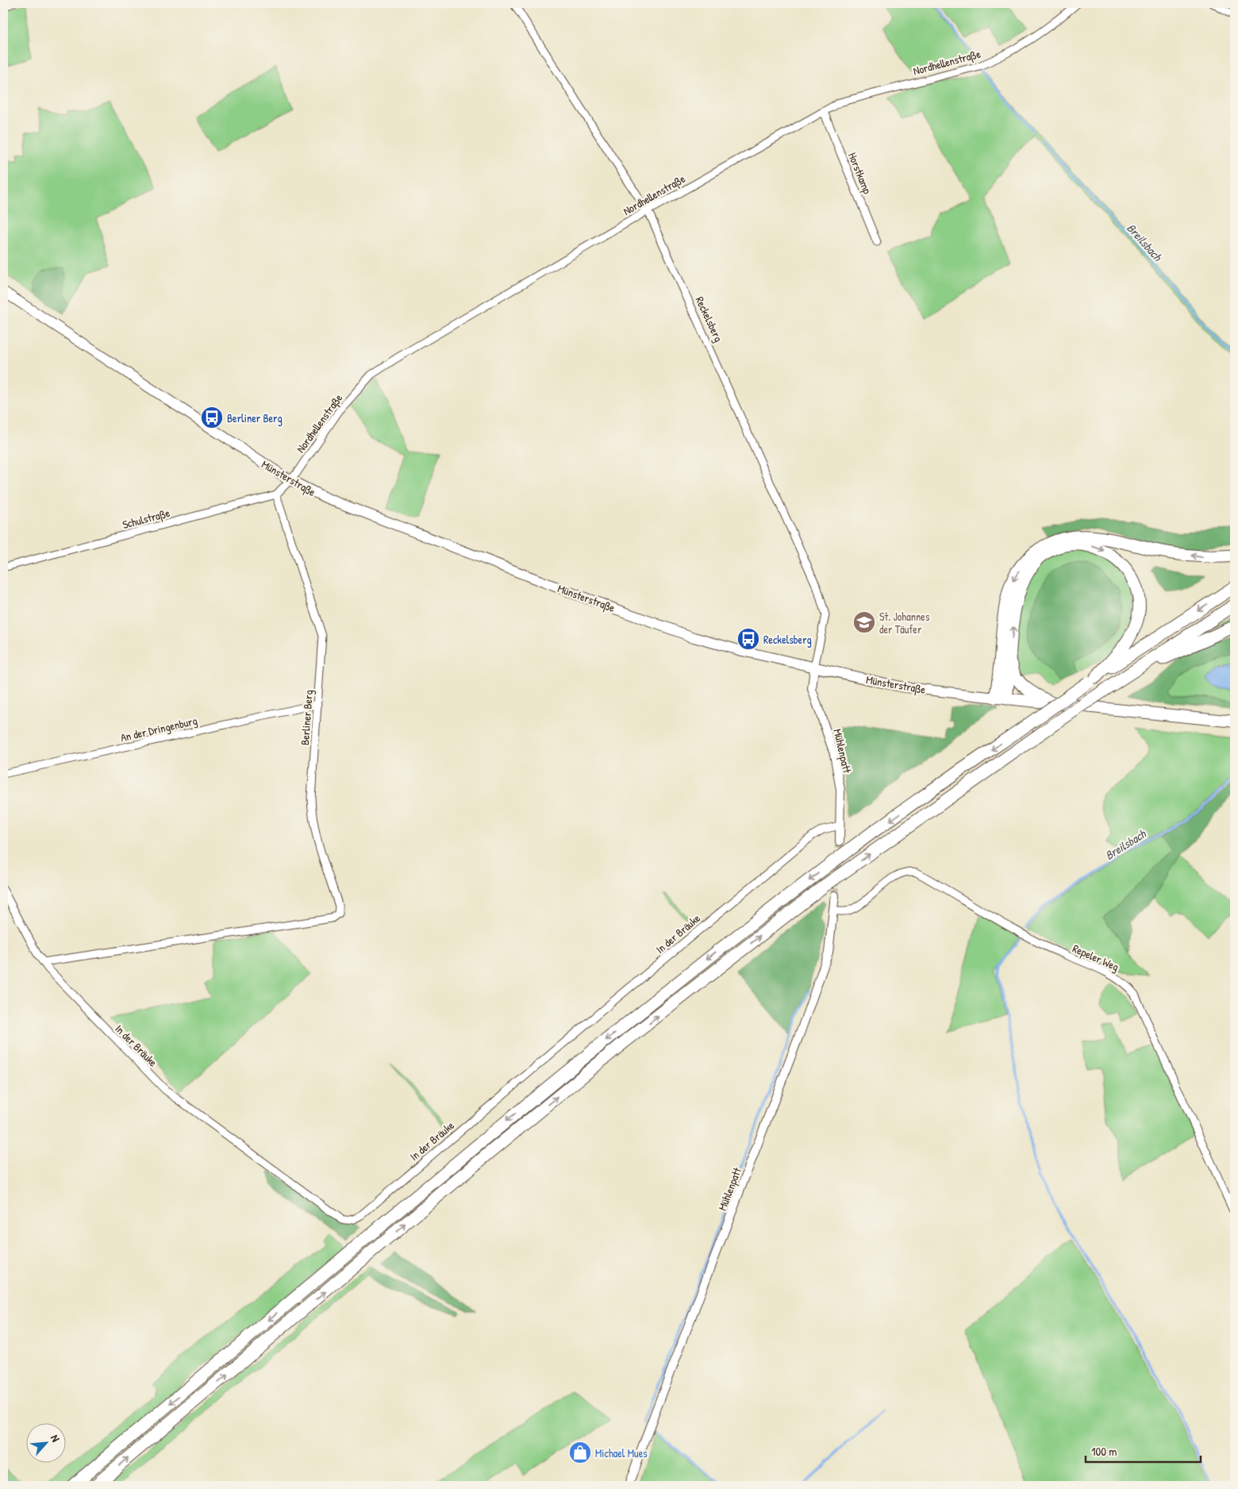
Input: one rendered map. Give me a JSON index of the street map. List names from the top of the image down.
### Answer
{
  "streets": {
    "main road": ["Münsterstraße"],
    "street": [
      "Nordhellenstraße",
      "Horstkamp",
      "Reckelsberg",
      "Schulstraße",
      "Berliner Berg",
      "An der Dringenburg",
      "Mühlenpatt",
      "In der Bräuke",
      "Repeler Weg"
    ]
  },
  "crossings": [
    ["Nordhellenstraße", "Horstkamp"],
    ["Nordhellenstraße", "Reckelsberg"],
    ["Nordhellenstraße", "Münsterstraße"],
    ["Reckelsberg", "Münsterstraße"],
    ["Reckelsberg", "Mühlenpatt"],
    ["Münsterstraße", "Mühlenpatt"],
    ["Schulstraße", "Berliner Berg"],
    ["Berliner Berg", "An der Dringenburg"],
    ["Berliner Berg", "In der Bräuke"],
    ["Mühlenpatt", "In der Bräuke"],
    ["Mühlenpatt", "Repeler Weg"]
  ],
  "water": ["Breilsbach"],
  "places": {
    "bus stop": ["Berliner Berg", "Reckelsberg"],
    "school or university": ["St. Johannes der Täufer"],
    "shop": ["Michael Mues"]
  },
  "scale_bar": "100 m",
  "north": "top right"
}
